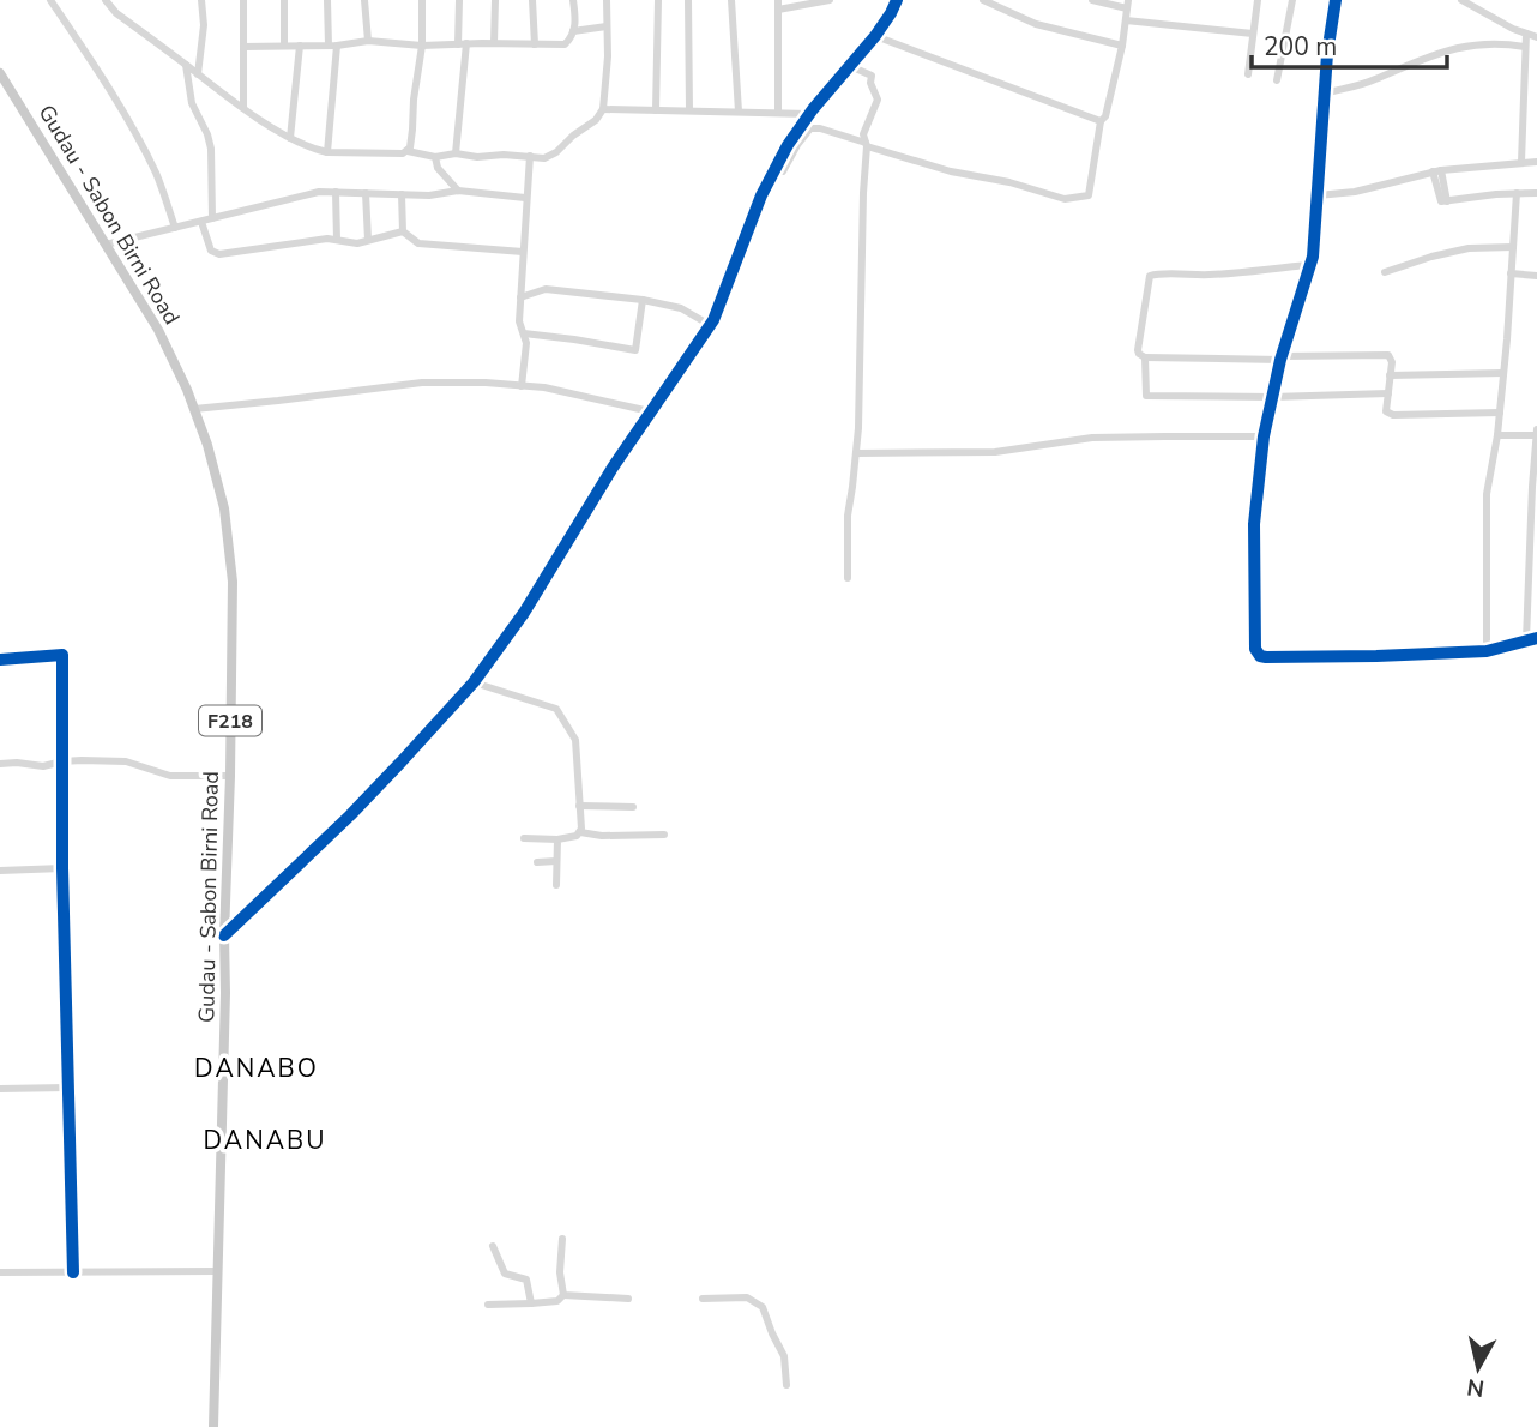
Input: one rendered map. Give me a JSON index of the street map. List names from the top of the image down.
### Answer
{
  "streets": {
    "main road": ["Gudau - Sabon Birni Road", "F218"]
  },
  "districts": ["DANABO", "DANABU"],
  "scale_bar": "200 m",
  "north": "bottom"
}
